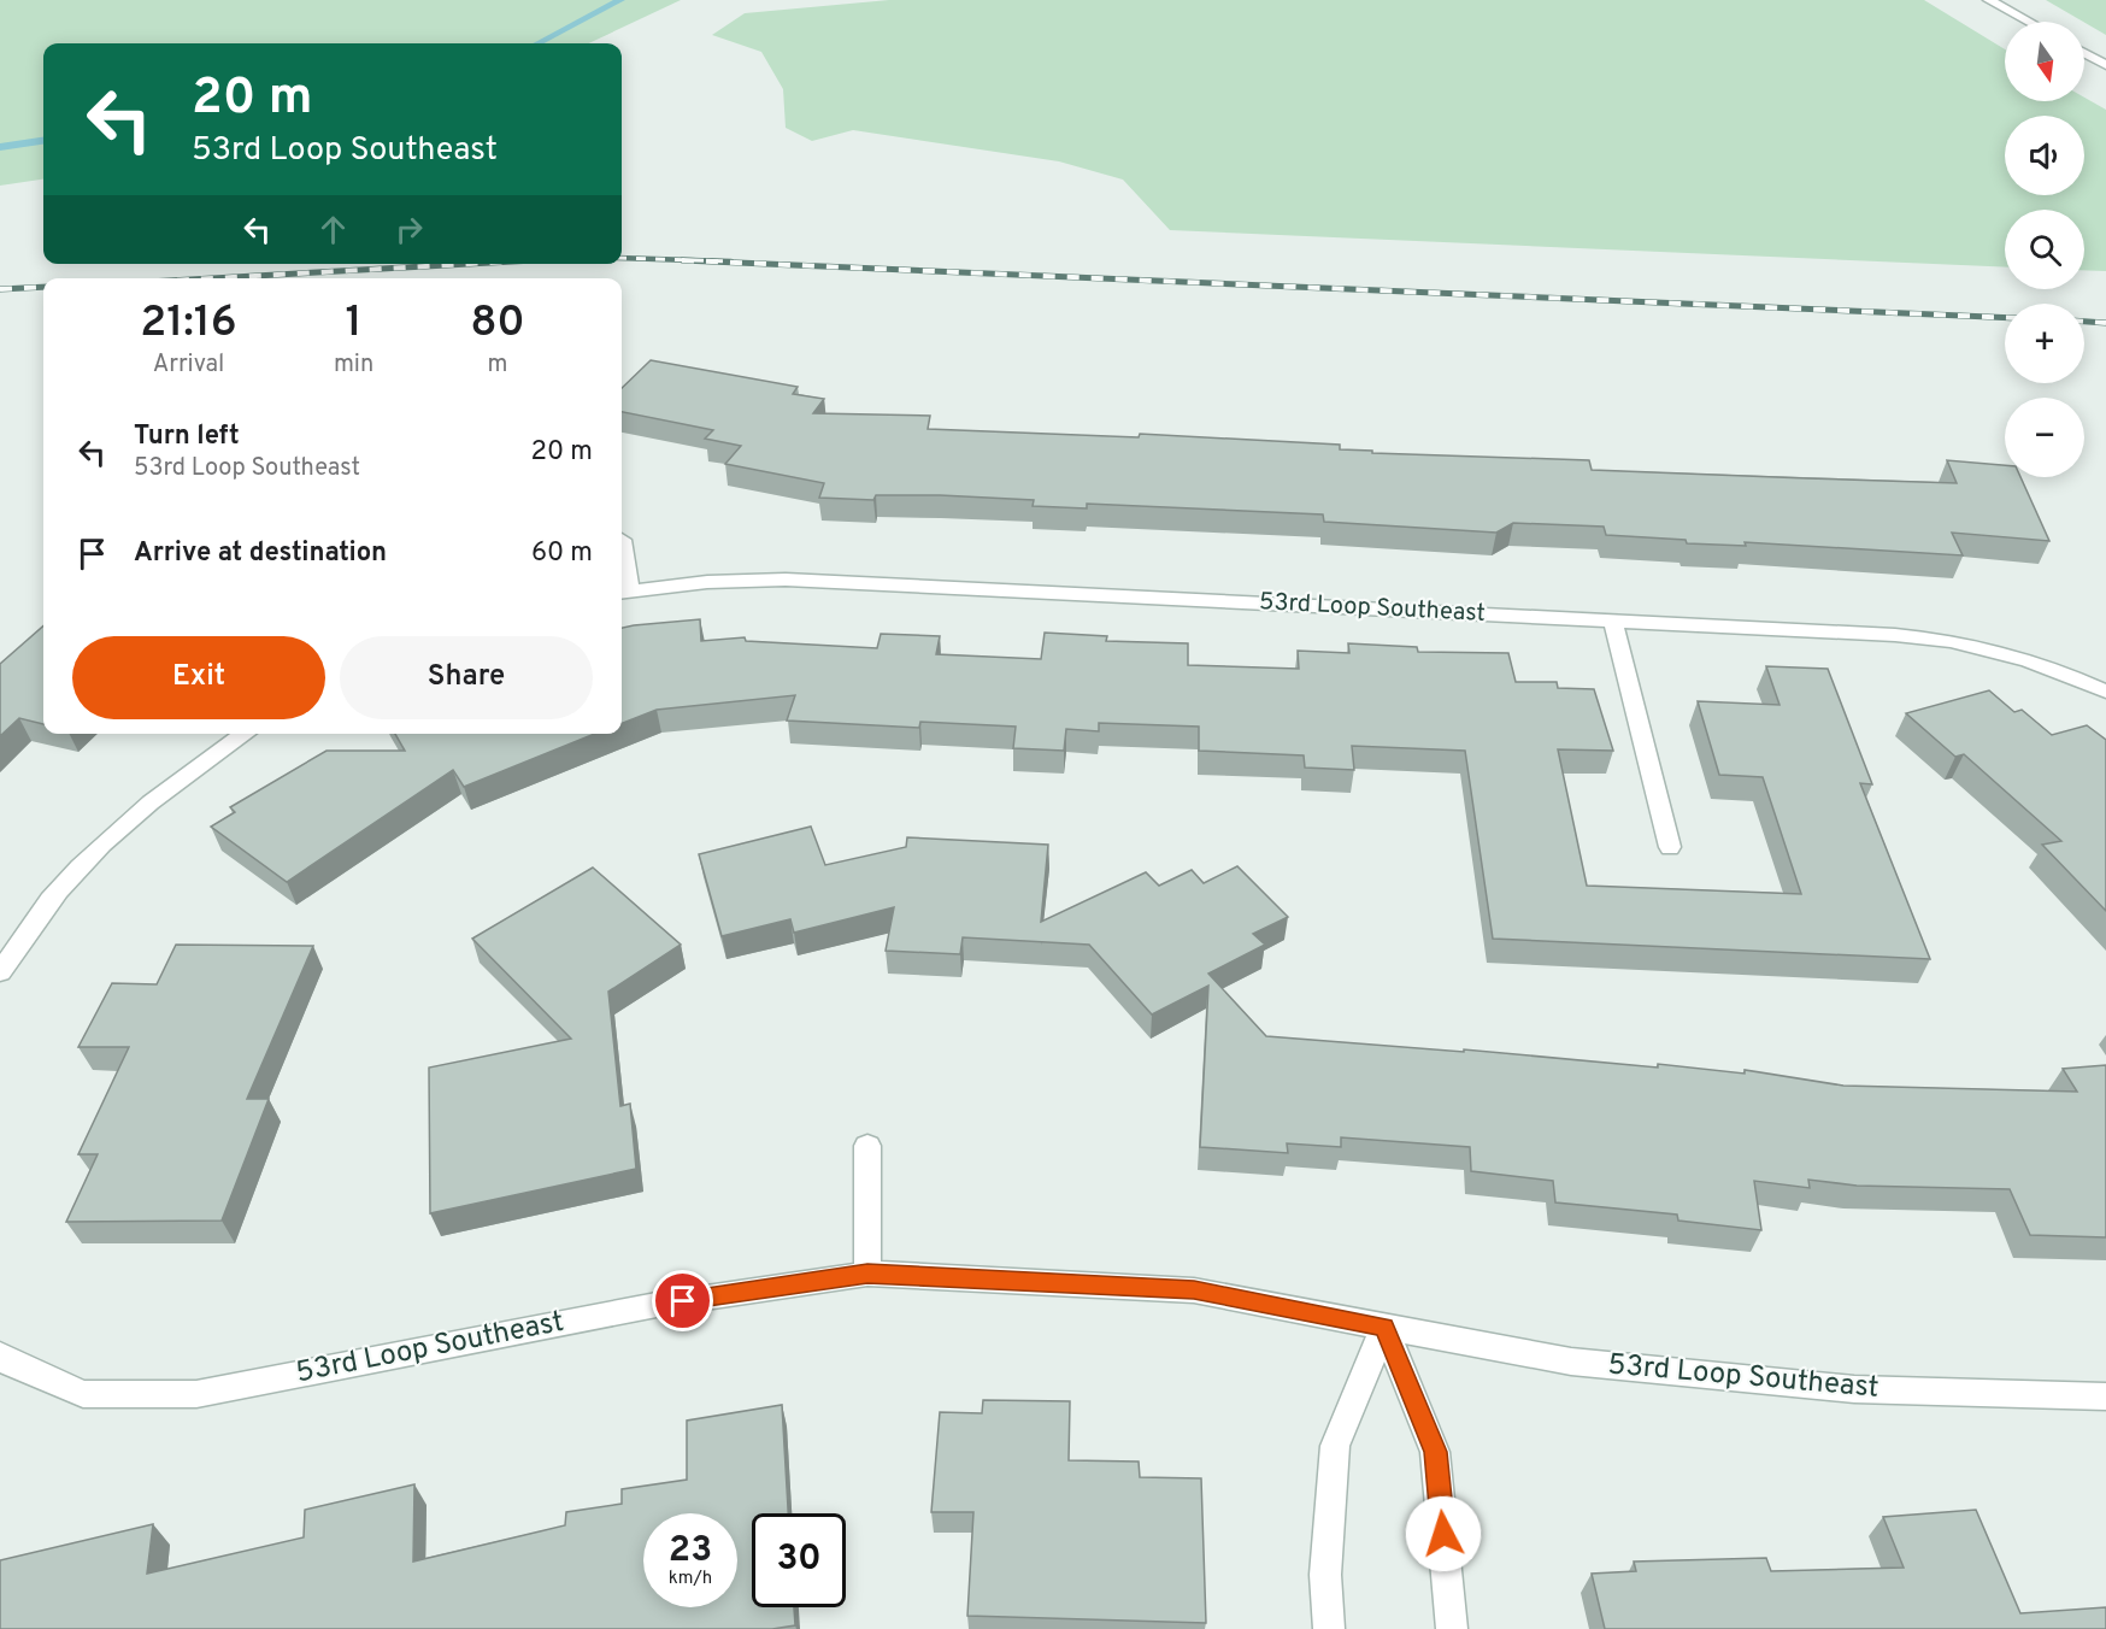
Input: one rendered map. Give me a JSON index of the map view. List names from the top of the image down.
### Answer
{
  "streets": {
    "street": ["53rd Loop Southeast"]
  },
  "north": "bottom",
  "page": {
    "map_buttons": ["+", "−"],
    "turn": ["20 m", "53rd Loop Southeast"],
    "eta": [
      "21:16",
      "Arrival",
      "1",
      "min",
      "80",
      "m"
    ],
    "list": [
      {
        "name": "Turn left",
        "note": "53rd Loop Southeast",
        "value": "20 m"
      },
      {
        "name": "Arrive at destination",
        "value": "60 m"
      }
    ],
    "buttons": ["Exit", "Share"],
    "speed": "23 km/h",
    "limit": "30"
  }
}
